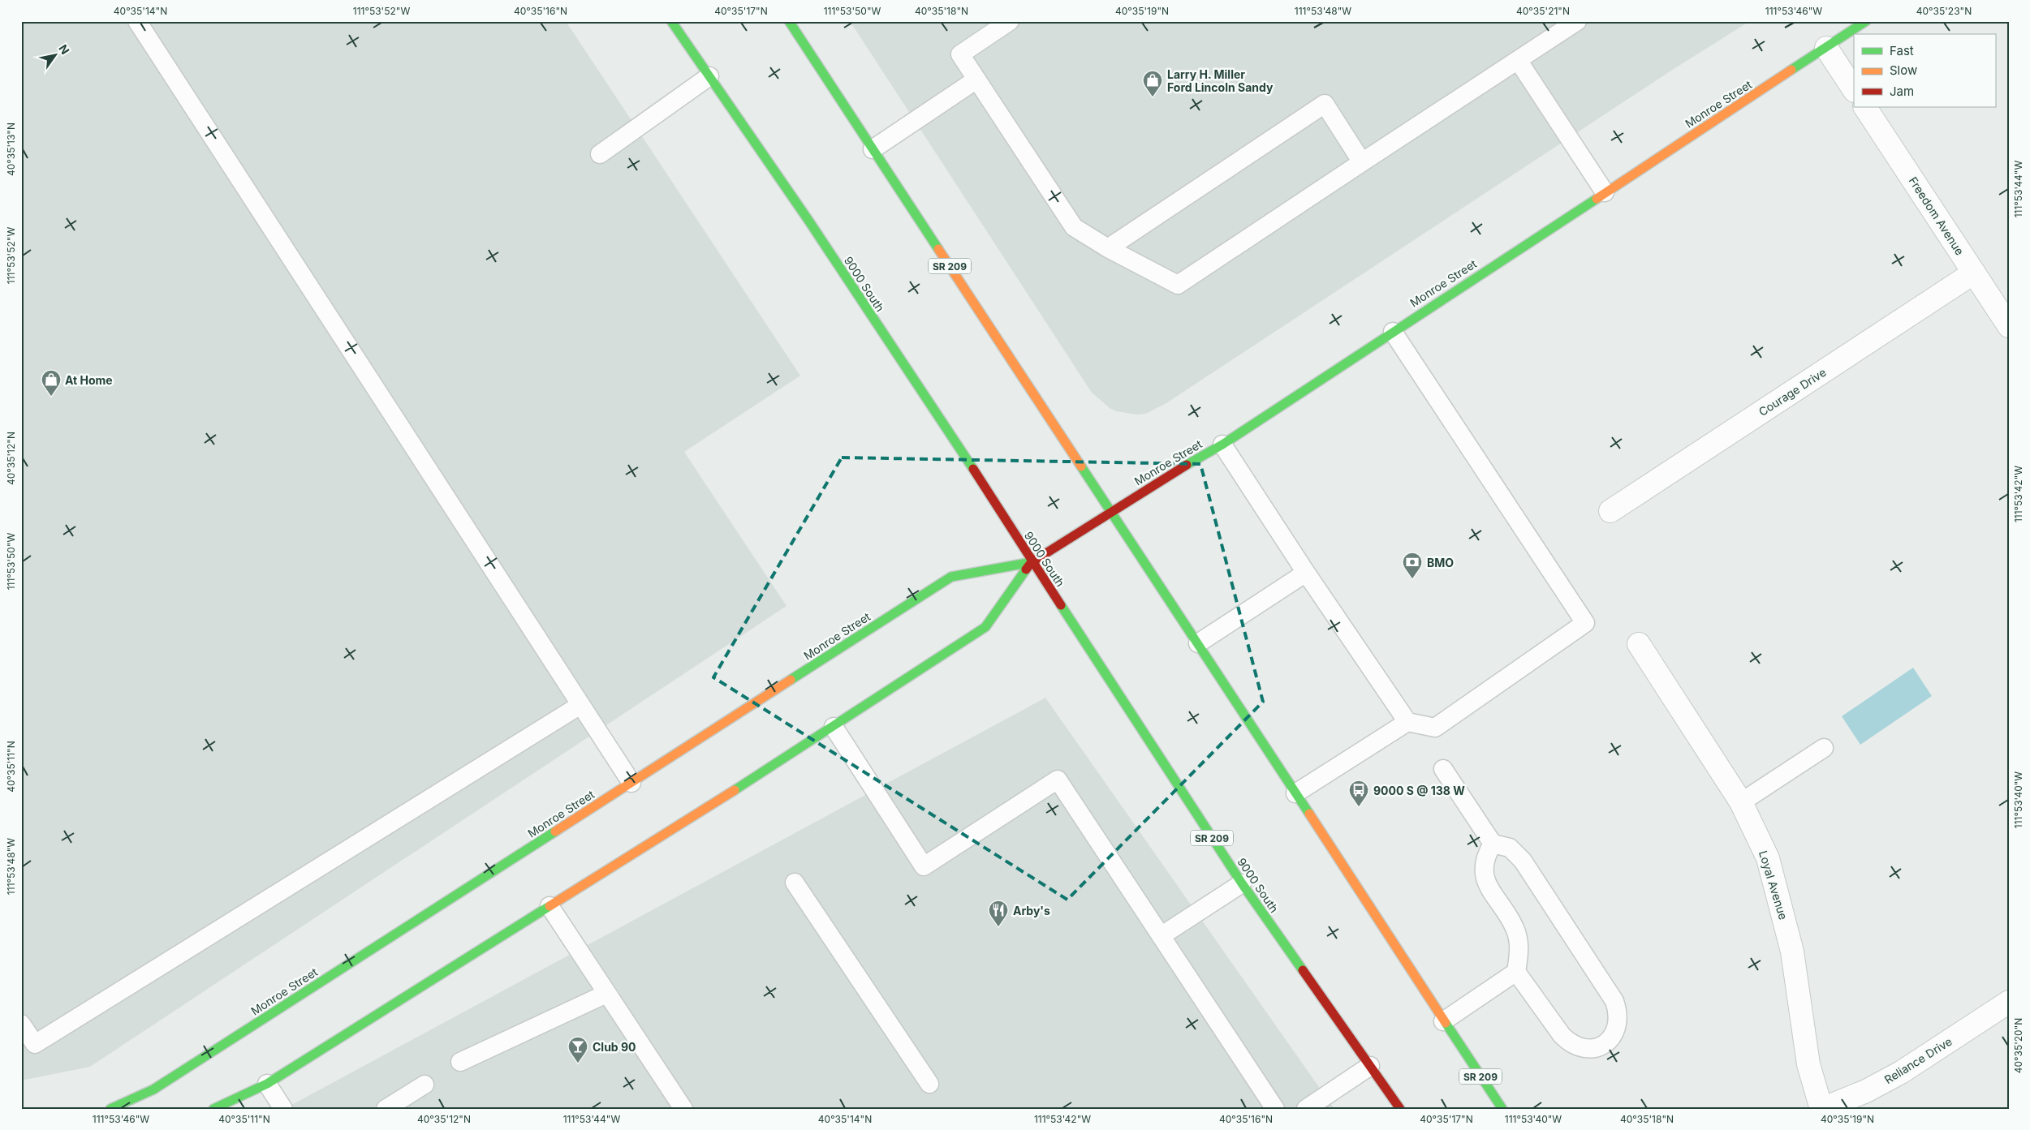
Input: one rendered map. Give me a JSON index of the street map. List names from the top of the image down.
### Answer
{
  "streets": {
    "street": [
      "Monroe Street",
      "Freedom Avenue",
      "SR 209",
      "9000 South",
      "Courage Drive",
      "Loyal Avenue",
      "Reliance Drive"
    ]
  },
  "crossings": [
    ["Monroe Street", "SR 209"],
    ["Monroe Street", "9000 South"],
    ["Freedom Avenue", "Courage Drive"],
    ["Loyal Avenue", "Reliance Drive"]
  ],
  "places": {
    "shop": ["Larry H. Miller Ford Lincoln Sandy", "At Home"],
    "bank": ["BMO"],
    "bus stop": ["9000 S @ 138 W"],
    "restaurant": ["Arby's"],
    "bar": ["Club 90"]
  },
  "legend": ["Fast", "Slow", "Jam"],
  "north": "top right",
  "coordinates": [
    "40°35'14\"N",
    "111°53'52\"W",
    "40°35'16\"N",
    "40°35'17\"N",
    "111°53'50\"W",
    "40°35'18\"N",
    "40°35'19\"N",
    "111°53'48\"W",
    "40°35'21\"N",
    "111°53'46\"W",
    "40°35'23\"N",
    "40°35'13\"N",
    "111°53'44\"W",
    "40°35'12\"N",
    "111°53'42\"W",
    "40°35'11\"N",
    "111°53'40\"W",
    "40°35'20\"N"
  ]
}
